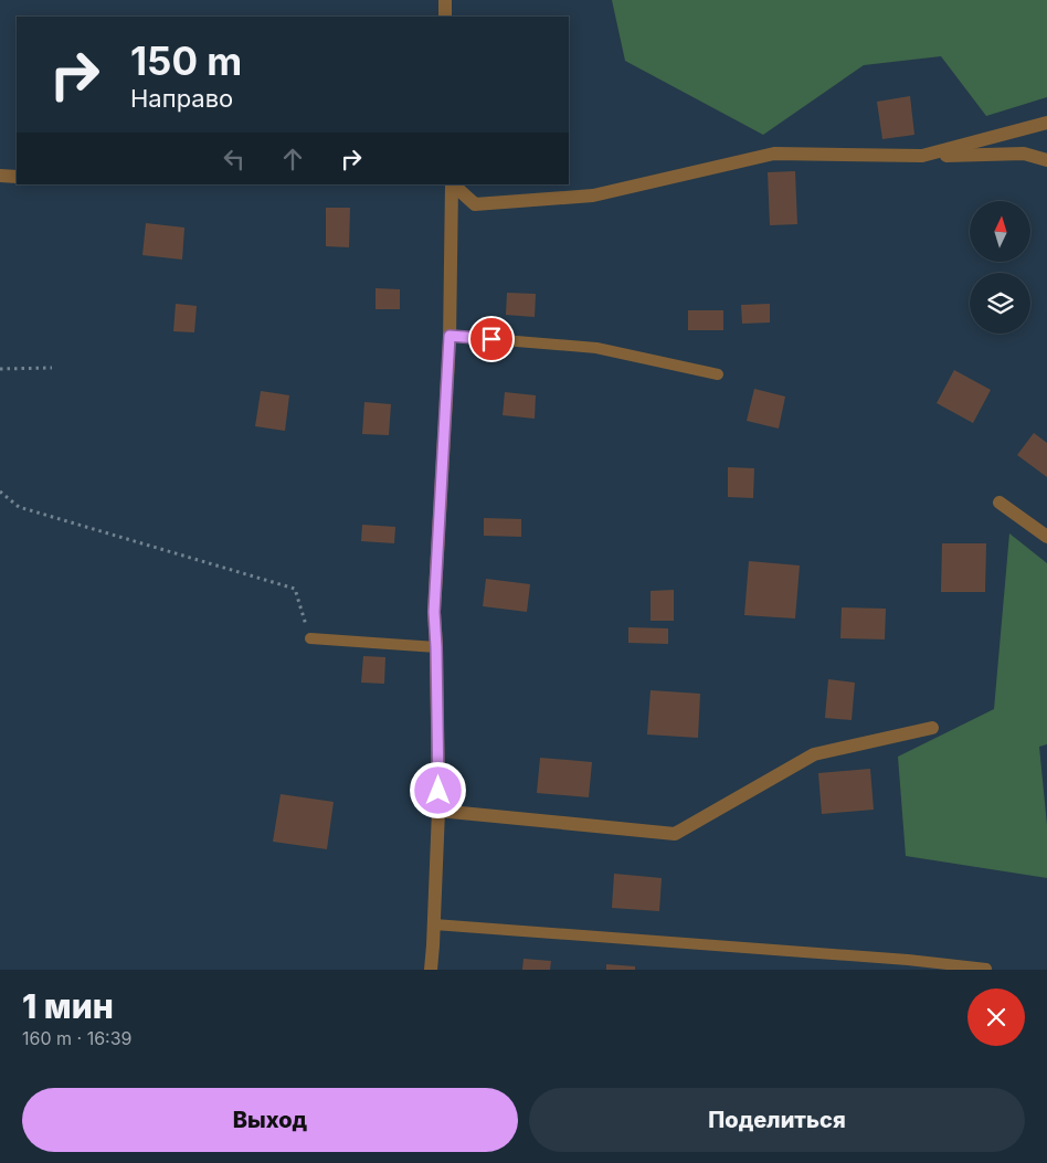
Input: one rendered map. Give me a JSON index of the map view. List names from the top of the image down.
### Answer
{
  "north": "top",
  "page": {
    "turn": ["150 m", "Направо"],
    "heading": ["1 мин", "160 m · 16:39"],
    "buttons": ["Выход", "Поделиться"]
  }
}
